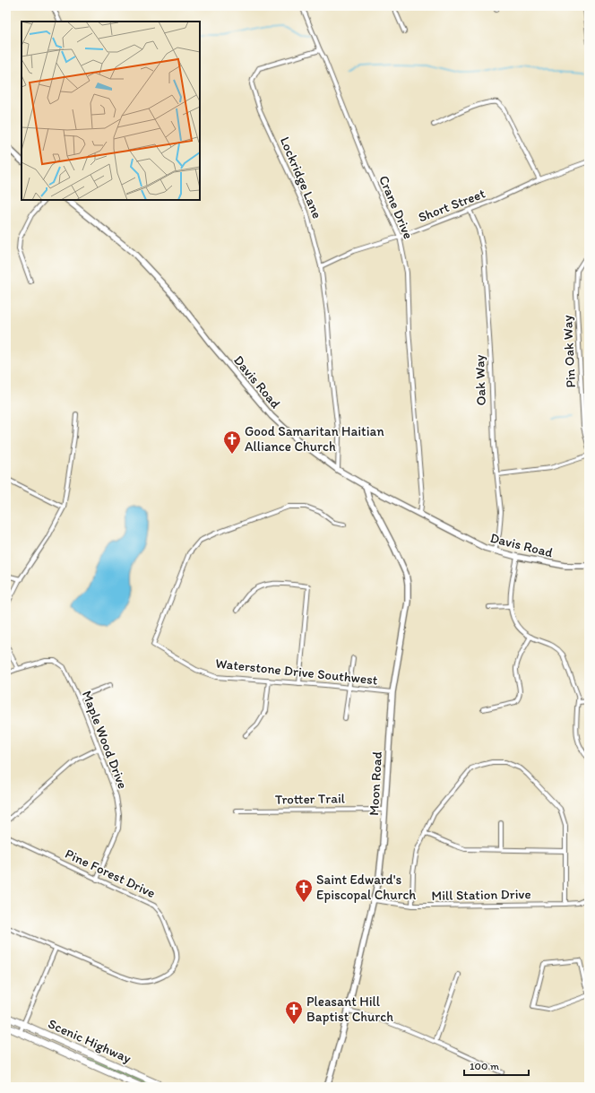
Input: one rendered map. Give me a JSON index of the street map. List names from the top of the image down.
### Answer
{
  "streets": {
    "highway": ["Scenic Highway"],
    "street": [
      "Lockridge Lane",
      "Short Street",
      "Crane Drive",
      "Pin Oak Way",
      "Oak Way",
      "Davis Road",
      "Waterstone Drive Southwest",
      "Maple Wood Drive",
      "Moon Road",
      "Trotter Trail",
      "Pine Forest Drive",
      "Mill Station Drive"
    ]
  },
  "crossings": [
    ["Lockridge Lane", "Short Street"],
    ["Lockridge Lane", "Crane Drive"],
    ["Lockridge Lane", "Davis Road"],
    ["Short Street", "Crane Drive"],
    ["Short Street", "Oak Way"],
    ["Crane Drive", "Davis Road"],
    ["Oak Way", "Davis Road"],
    ["Davis Road", "Moon Road"],
    ["Waterstone Drive Southwest", "Moon Road"],
    ["Maple Wood Drive", "Pine Forest Drive"],
    ["Moon Road", "Trotter Trail"],
    ["Moon Road", "Mill Station Drive"]
  ],
  "places": {
    "church": ["Good Samaritan Haitian Alliance Church", "Saint Edward's Episcopal Church", "Pleasant Hill Baptist Church"]
  },
  "scale_bar": "100 m"
}
